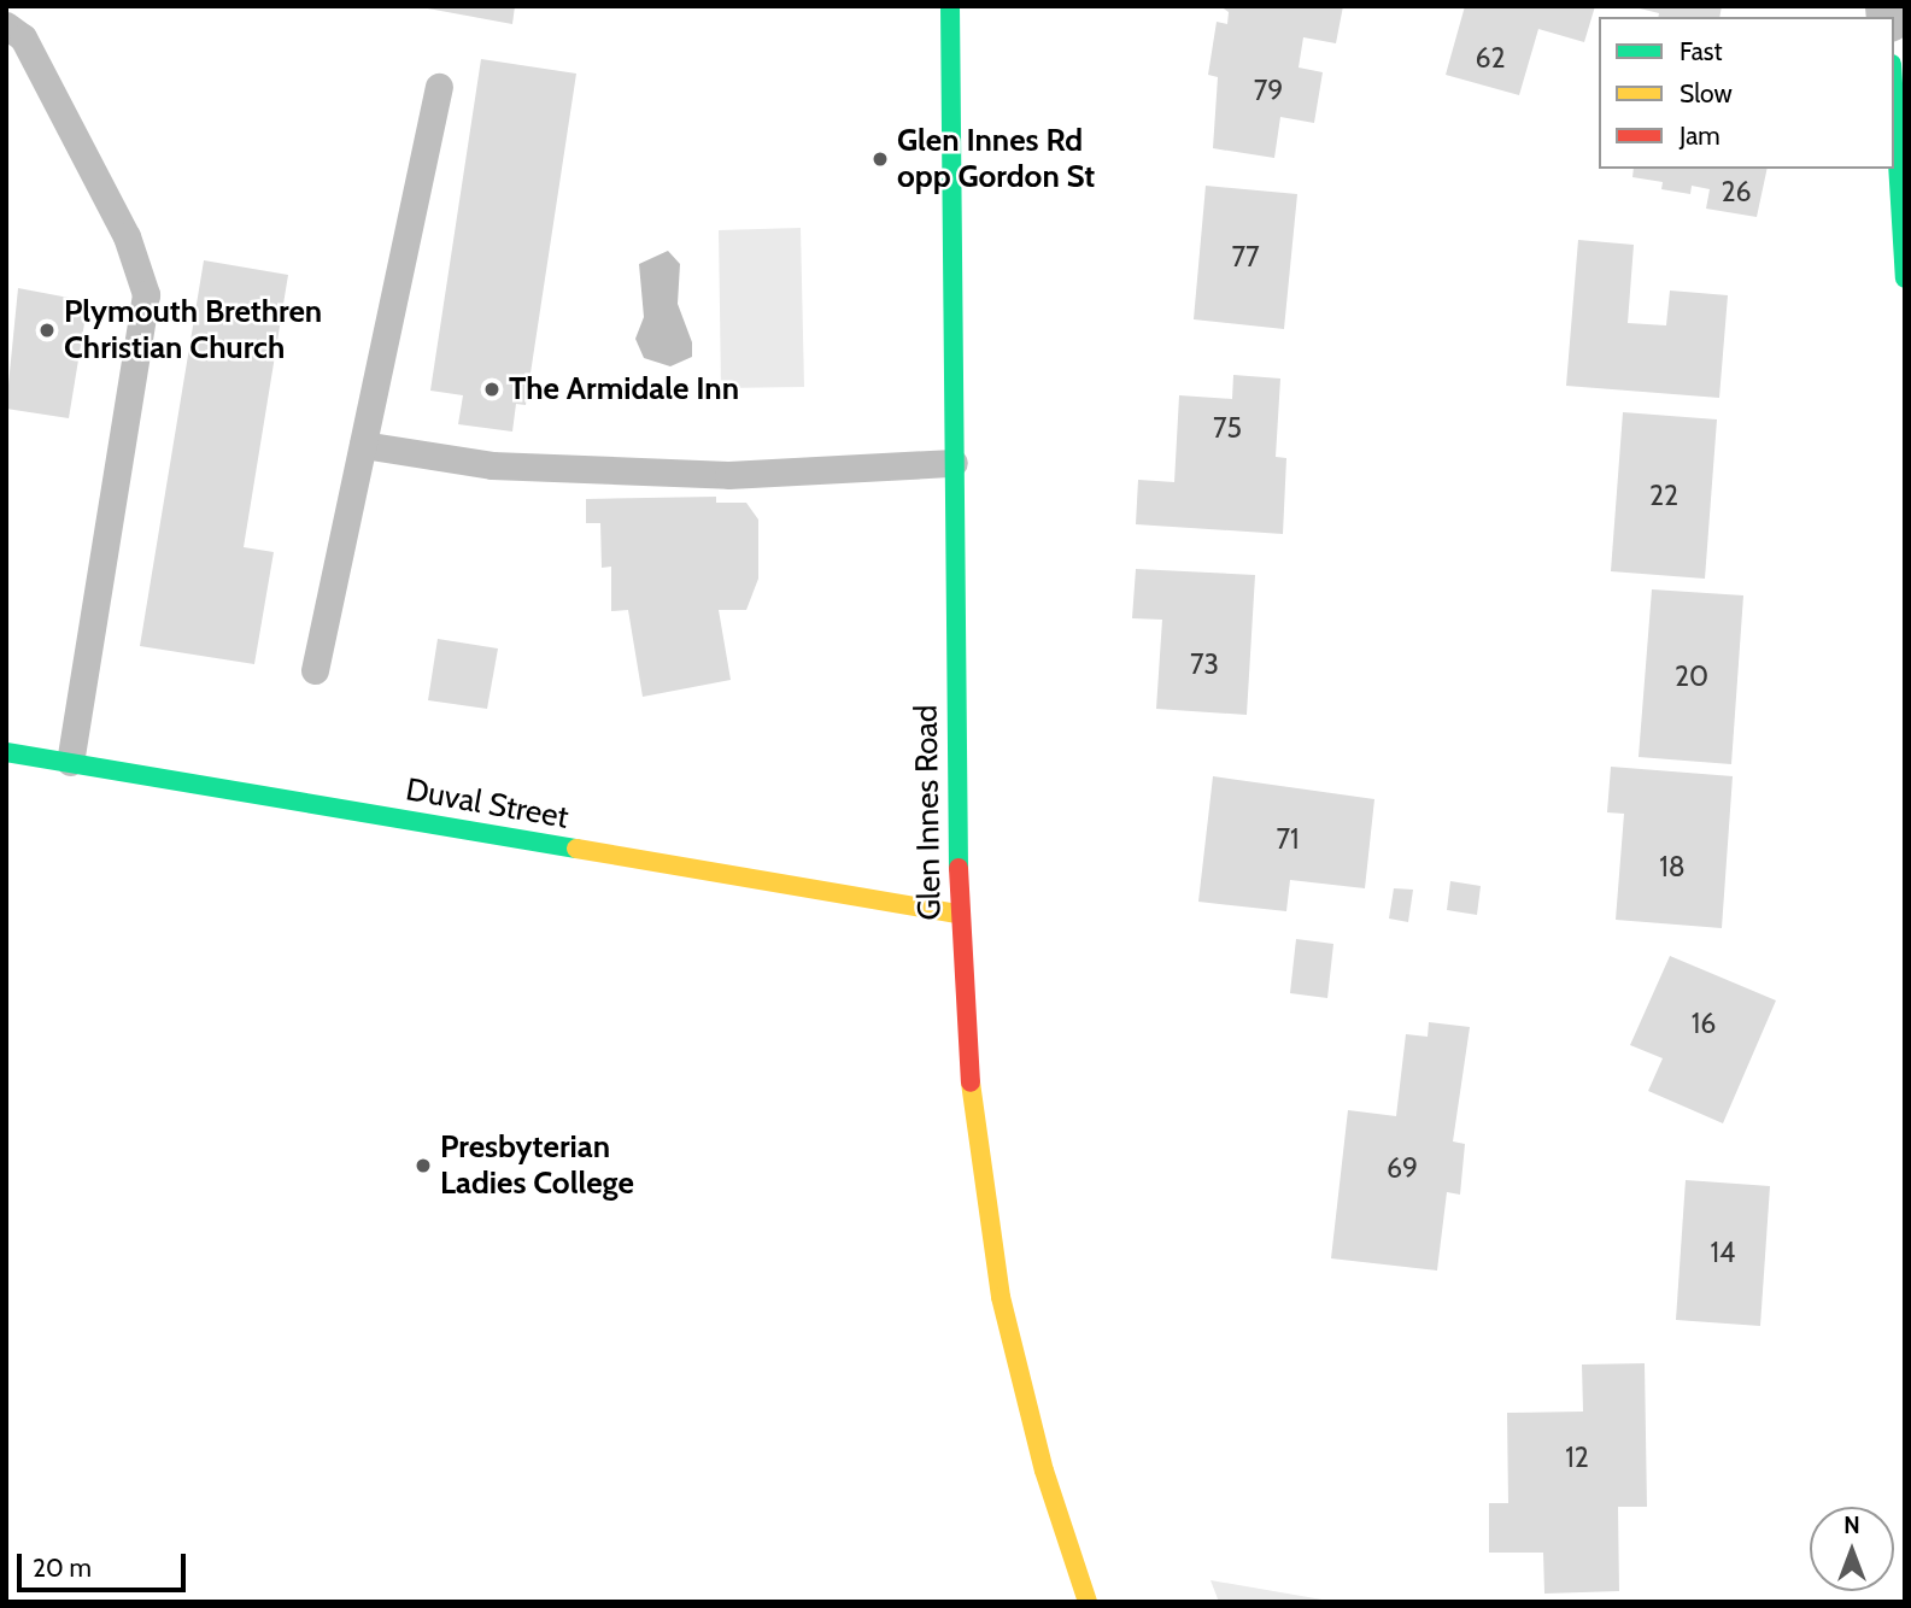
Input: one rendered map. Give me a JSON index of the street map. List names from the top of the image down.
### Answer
{
  "streets": {
    "main road": ["Duval Street", "Glen Innes Road"]
  },
  "crossings": [
    ["Duval Street", "Glen Innes Road"]
  ],
  "places": [
    "Glen Innes Rd opp Gordon St",
    "Plymouth Brethren Christian Church",
    "The Armidale Inn",
    "Presbyterian Ladies College"
  ],
  "house_numbers": [
    "62",
    "79",
    "26",
    "77",
    "75",
    "22",
    "73",
    "20",
    "71",
    "18",
    "16",
    "69",
    "14",
    "12"
  ],
  "legend": ["Fast", "Slow", "Jam"],
  "scale_bar": "20 m",
  "north": "top"
}
